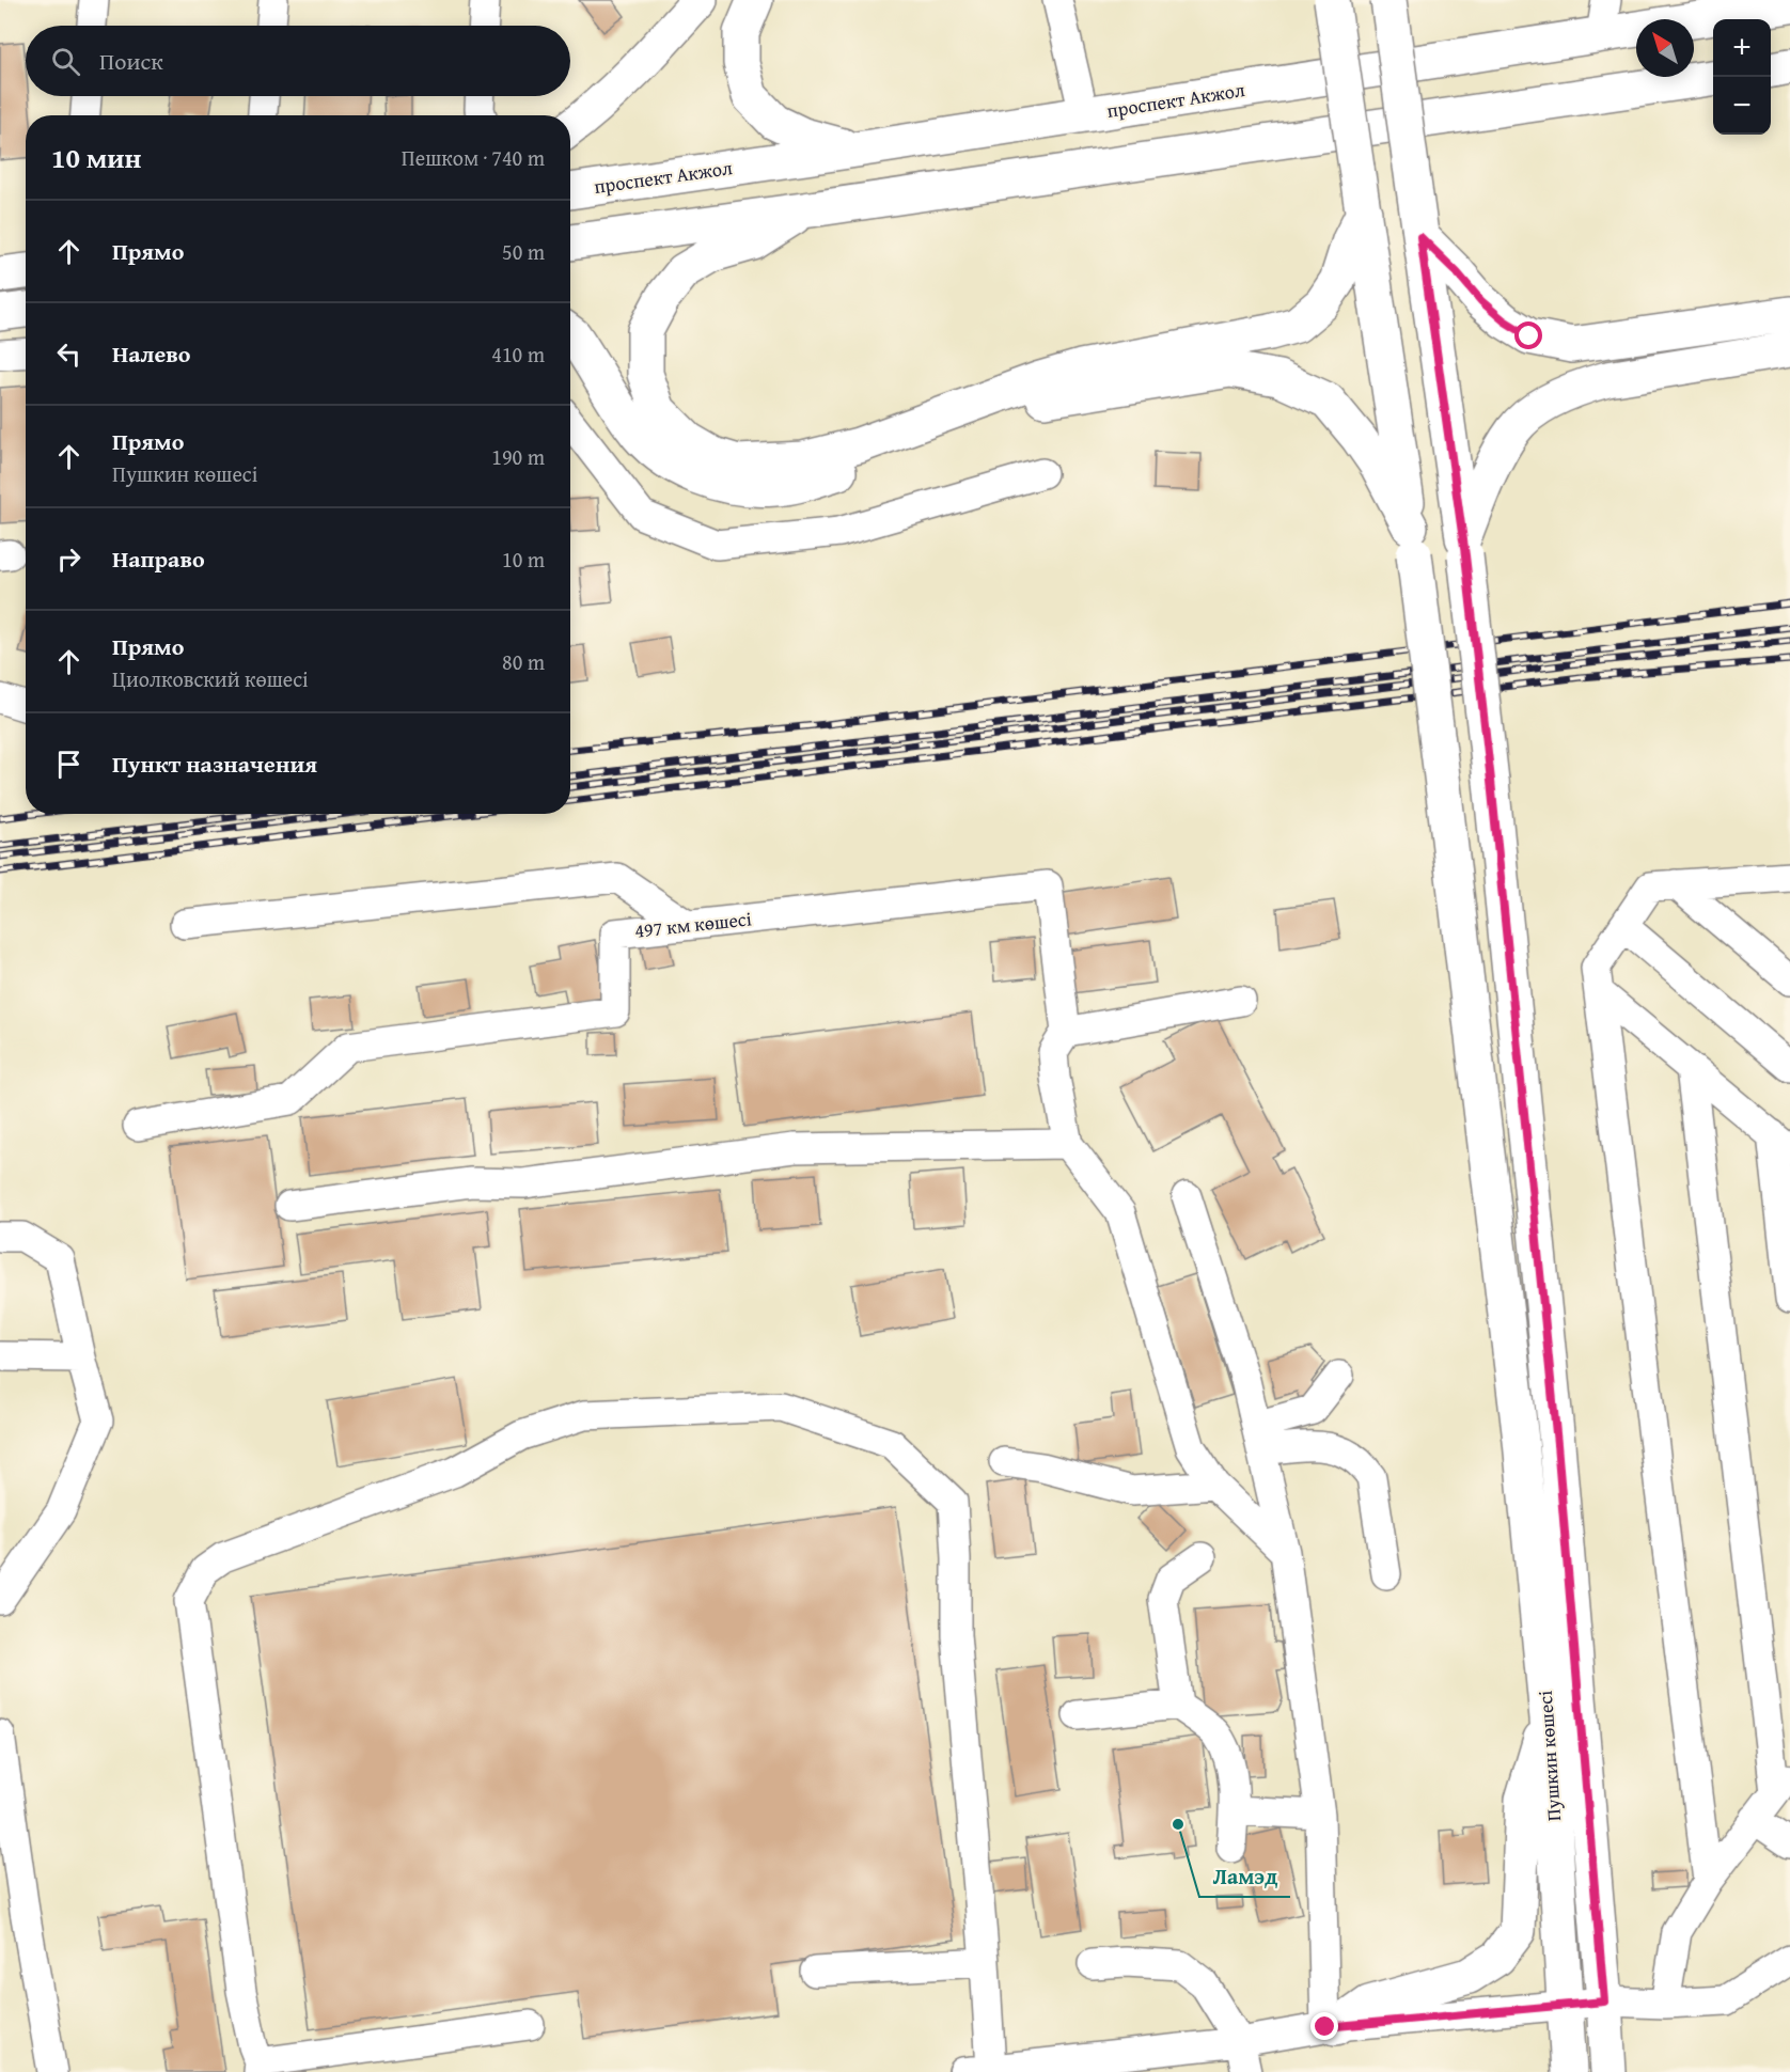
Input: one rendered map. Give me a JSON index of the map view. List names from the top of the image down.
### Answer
{
  "streets": {
    "main road": ["проспект Акжол", "Пушкин көшесі"],
    "street": ["497 км көшесі"]
  },
  "places": ["Ламэд"],
  "north": "top left",
  "page": {
    "map_buttons": ["+", "−"],
    "search": "Поиск",
    "heading": ["10 мин", "Пешком · 740 m"],
    "list": [
      ["Прямо", "50 m"],
      ["Налево", "410 m"],
      ["Прямо", "Пушкин көшесі", "190 m"],
      ["Направо", "10 m"],
      ["Прямо", "Циолковский көшесі", "80 m"],
      "Пункт назначения"
    ]
  }
}
